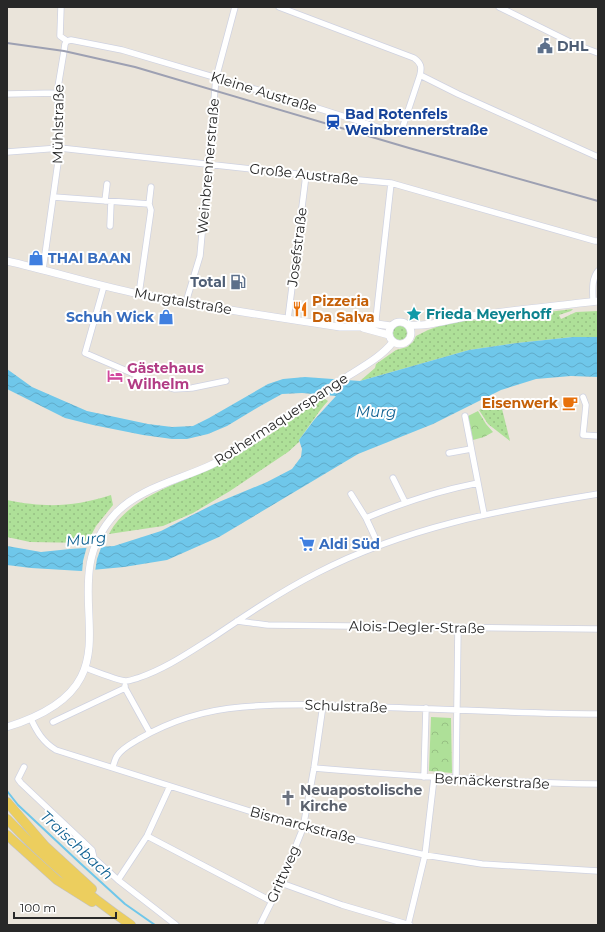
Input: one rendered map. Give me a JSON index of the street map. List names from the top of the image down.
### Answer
{
  "streets": {
    "street": [
      "Kleine Austraße",
      "Mühlstraße",
      "Weinbrennerstraße",
      "Große Austraße",
      "Josefstraße",
      "Murgtalstraße",
      "Rothermaquerspange",
      "Alois-Degler-Straße",
      "Schulstraße",
      "Bernäckerstraße",
      "Bismarckstraße",
      "Grittweg"
    ]
  },
  "crossings": [
    ["Kleine Austraße", "Mühlstraße"],
    ["Kleine Austraße", "Weinbrennerstraße"],
    ["Mühlstraße", "Große Austraße"],
    ["Mühlstraße", "Murgtalstraße"],
    ["Weinbrennerstraße", "Große Austraße"],
    ["Weinbrennerstraße", "Murgtalstraße"],
    ["Große Austraße", "Josefstraße"],
    ["Josefstraße", "Murgtalstraße"],
    ["Murgtalstraße", "Rothermaquerspange"],
    ["Rothermaquerspange", "Bismarckstraße"],
    ["Schulstraße", "Bismarckstraße"],
    ["Schulstraße", "Grittweg"],
    ["Bernäckerstraße", "Grittweg"],
    ["Bismarckstraße", "Grittweg"]
  ],
  "water": ["Murg", "Traischbach"],
  "places": {
    "public building": ["DHL"],
    "station": ["Bad Rotenfels Weinbrennerstraße"],
    "shop": ["THAI BAAN", "Schuh Wick"],
    "fuel station": ["Total"],
    "restaurant": ["Pizzeria Da Salva"],
    "place": ["Frieda Meyerhoff"],
    "hotel": ["Gästehaus Wilhelm"],
    "cafe": ["Eisenwerk"],
    "supermarket": ["Aldi Süd"],
    "church": ["Neuapostolische Kirche"]
  },
  "scale_bar": "100 m"
}
